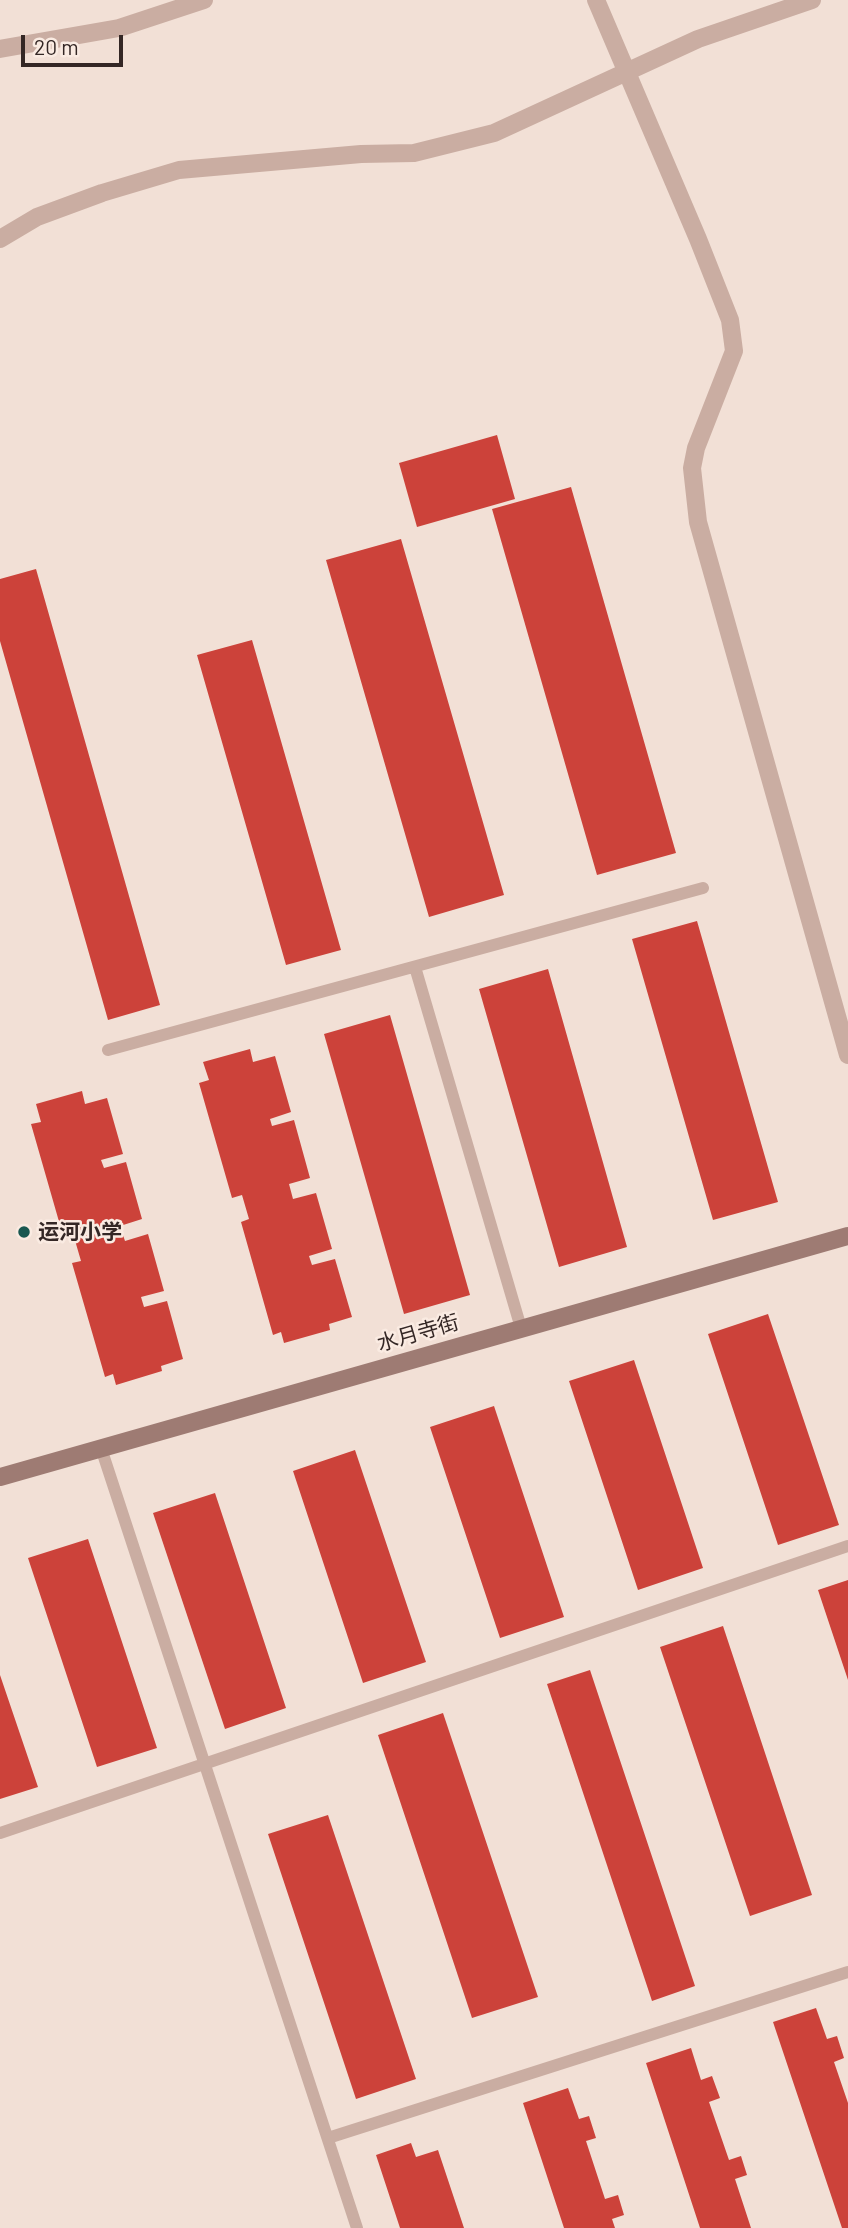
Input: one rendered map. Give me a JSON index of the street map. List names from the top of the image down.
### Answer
{
  "streets": {
    "street": ["水月寺街"]
  },
  "places": ["运河小学"],
  "scale_bar": "20 m"
}
